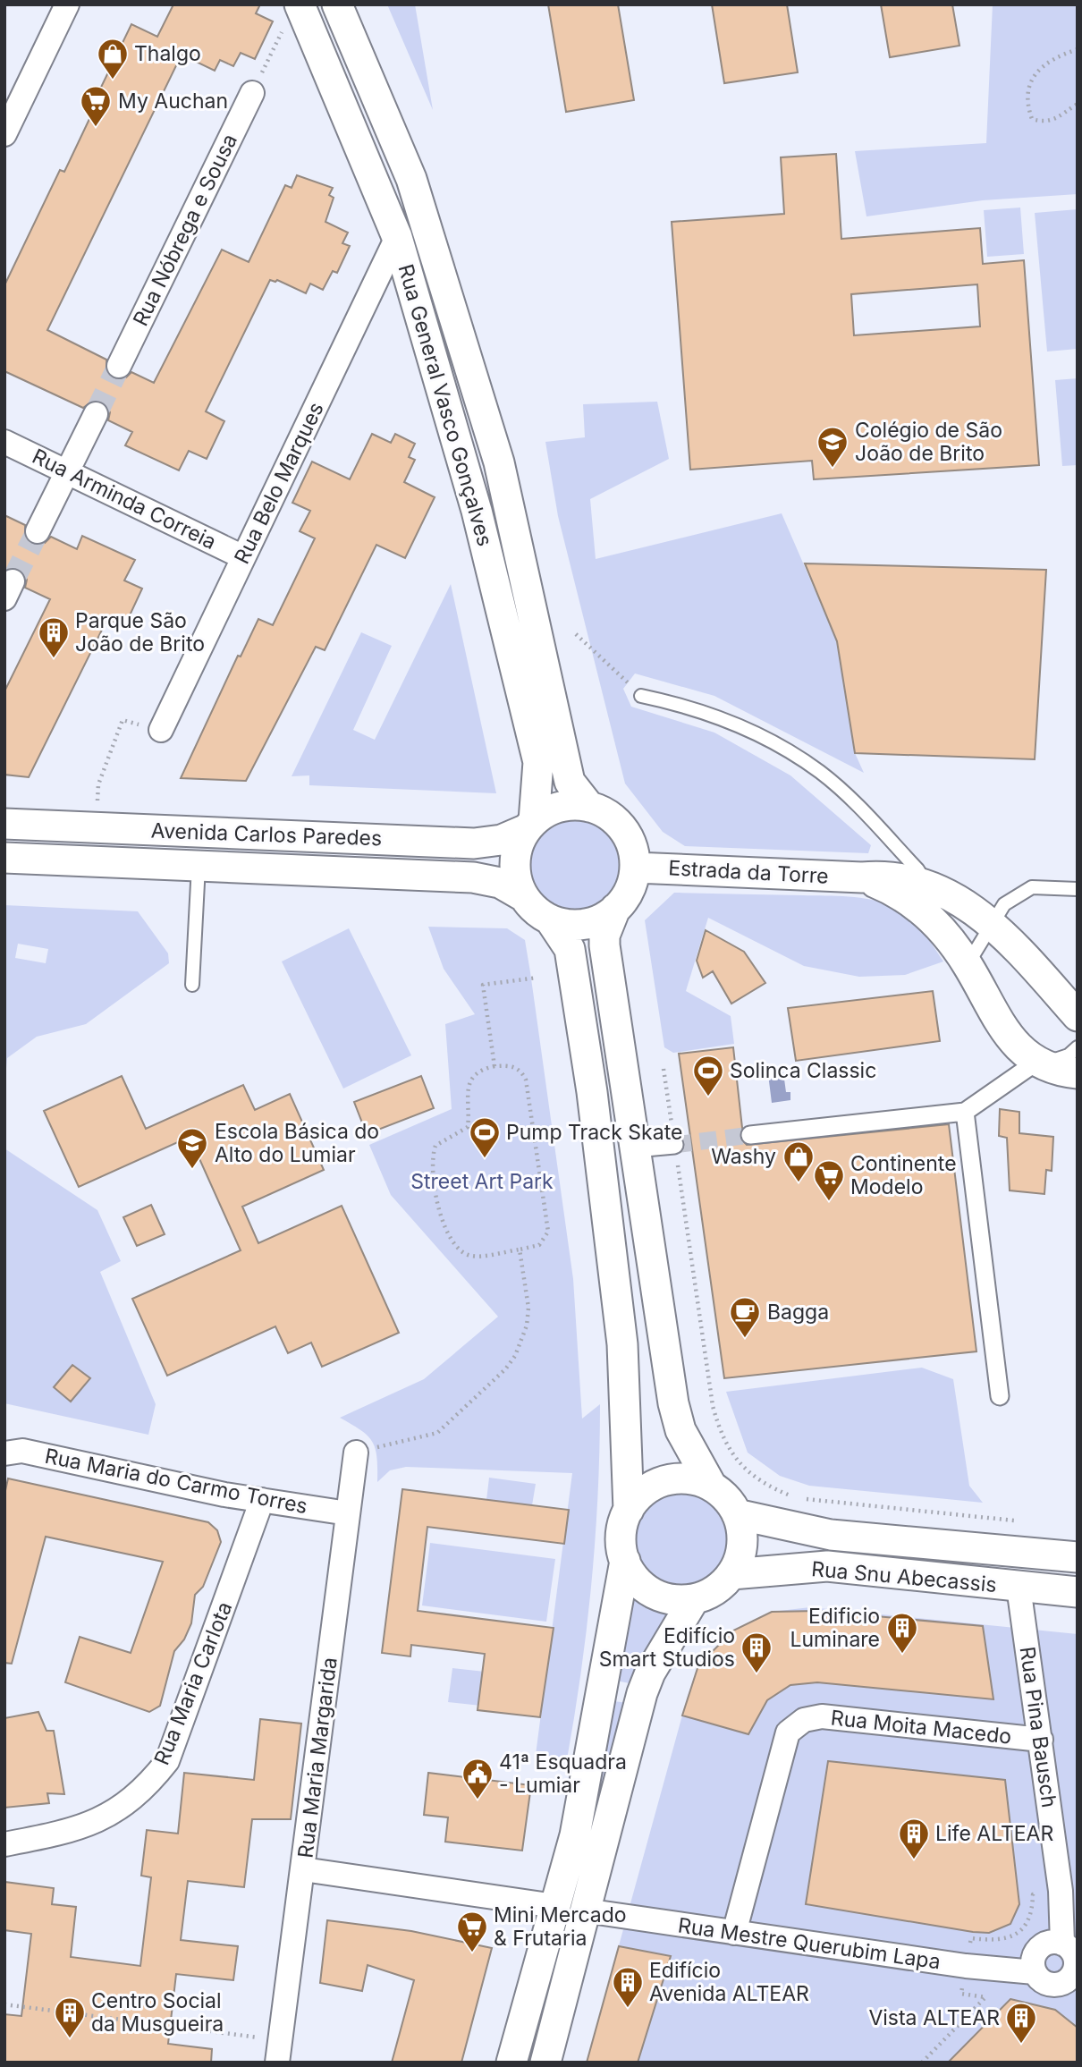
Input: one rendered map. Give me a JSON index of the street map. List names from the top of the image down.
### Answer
{
  "streets": {
    "street": [
      "Rua Nóbrega e Sousa",
      "Rua General Vasco Gonçalves",
      "Rua Belo Marques",
      "Rua Arminda Correia",
      "Avenida Carlos Paredes",
      "Estrada da Torre",
      "Rua Maria do Carmo Torres",
      "Rua Snu Abecassis",
      "Rua Maria Carlota",
      "Rua Moita Macedo",
      "Rua Pina Bausch",
      "Rua Maria Margarida",
      "Rua Mestre Querubim Lapa"
    ]
  },
  "crossings": [
    ["Rua General Vasco Gonçalves", "Rua Belo Marques"],
    ["Rua General Vasco Gonçalves", "Avenida Carlos Paredes"],
    ["Rua General Vasco Gonçalves", "Estrada da Torre"],
    ["Rua Belo Marques", "Rua Arminda Correia"],
    ["Avenida Carlos Paredes", "Estrada da Torre"],
    ["Rua Maria do Carmo Torres", "Rua Maria Carlota"],
    ["Rua Maria do Carmo Torres", "Rua Maria Margarida"],
    ["Rua Snu Abecassis", "Rua Pina Bausch"],
    ["Rua Moita Macedo", "Rua Pina Bausch"],
    ["Rua Moita Macedo", "Rua Mestre Querubim Lapa"],
    ["Rua Pina Bausch", "Rua Mestre Querubim Lapa"]
  ],
  "parks": ["Street Art Park"],
  "places": {
    "shop": ["Thalgo", "Washy"],
    "supermarket": ["My Auchan", "Continente Modelo", "Mini Mercado & Frutaria"],
    "school or university": ["Colégio de São João de Brito", "Escola Básica do Alto do Lumiar"],
    "building": [
      "Parque São João de Brito",
      "Edificio Luminare",
      "Edifício Smart Studios",
      "Life ALTEAR",
      "Edifício Avenida ALTEAR",
      "Centro Social da Musgueira",
      "Vista ALTEAR"
    ],
    "sports": ["Solinca Classic", "Pump Track Skate"],
    "cafe": ["Bagga"],
    "public building": ["41ª Esquadra - Lumiar"]
  }
}
